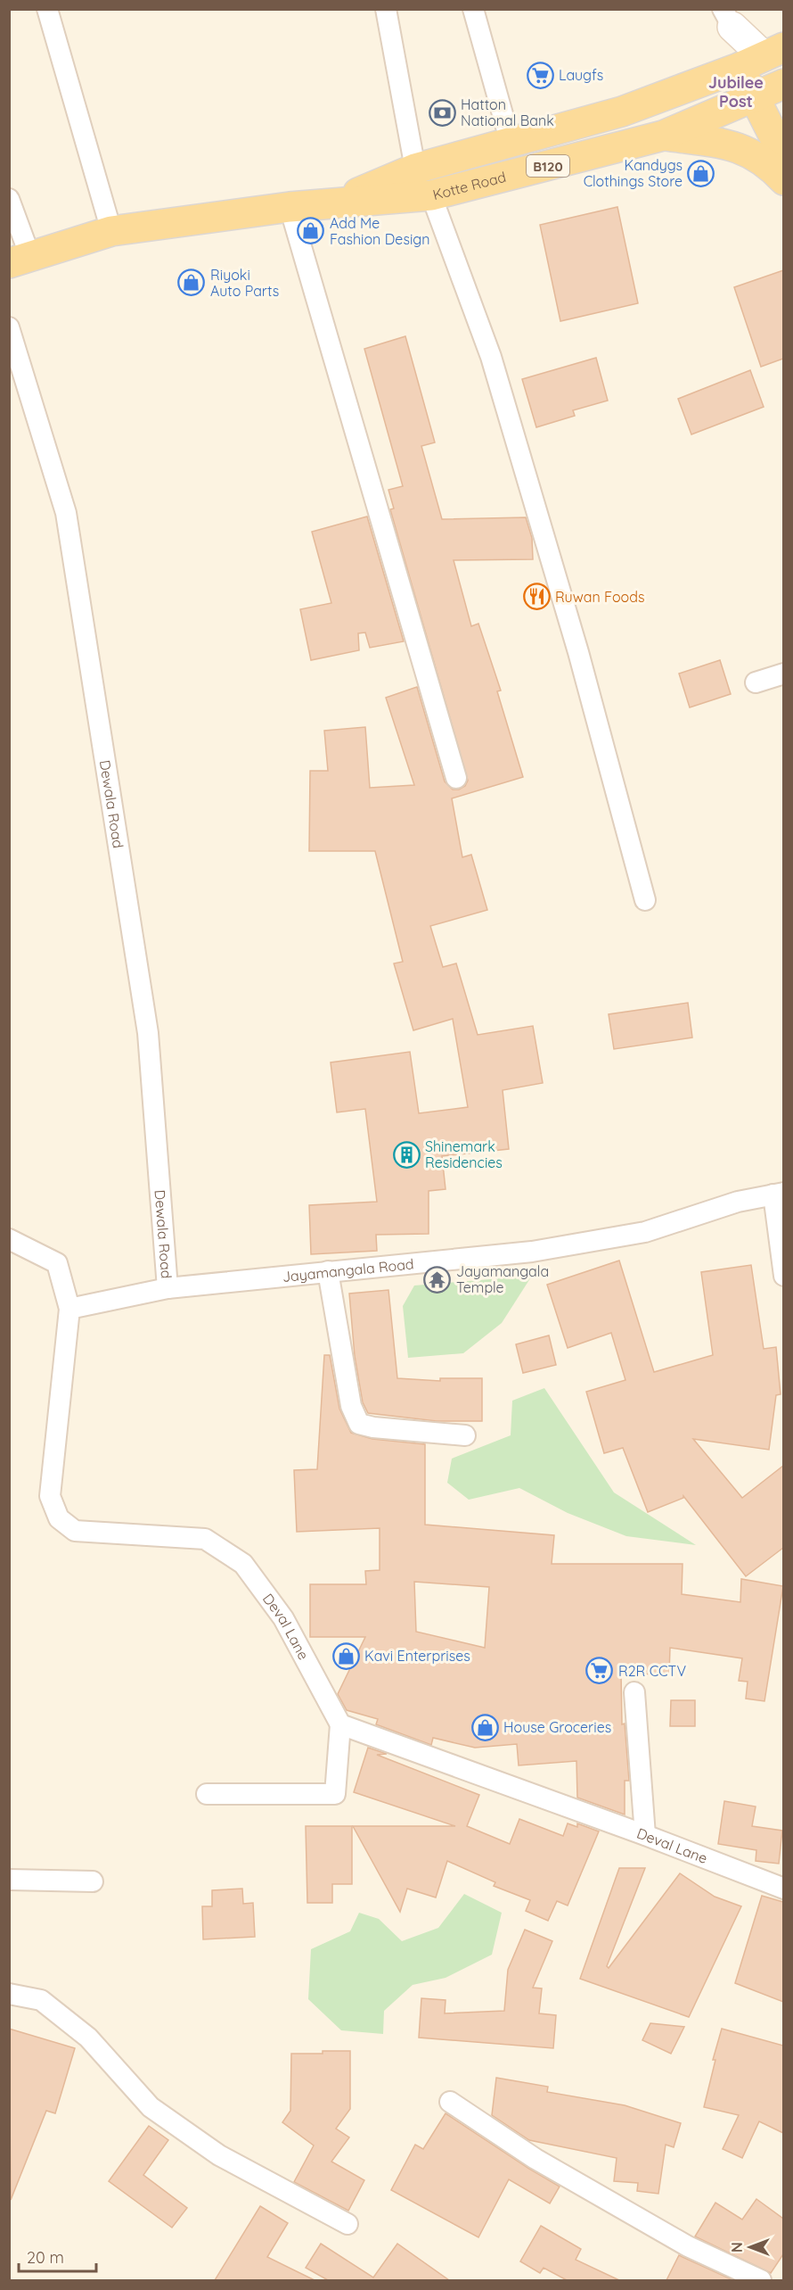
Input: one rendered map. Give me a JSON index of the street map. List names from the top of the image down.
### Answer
{
  "streets": {
    "main road": ["B120", "Kotte Road"],
    "street": ["Dewala Road", "Jayamangala Road", "Deval Lane"]
  },
  "crossings": [
    ["Dewala Road", "Jayamangala Road"],
    ["Jayamangala Road", "Deval Lane"]
  ],
  "districts": ["Jubilee Post"],
  "places": {
    "supermarket": ["Laugfs", "R2R CCTV"],
    "bank": ["Hatton National Bank"],
    "shop": [
      "Kandygs Clothings Store",
      "Add Me Fashion Design",
      "Riyoki Auto Parts",
      "Kavi Enterprises",
      "House Groceries"
    ],
    "restaurant": ["Ruwan Foods"],
    "building": ["Shinemark Residencies"],
    "temple": ["Jayamangala Temple"]
  },
  "scale_bar": "20 m",
  "north": "left"
}
